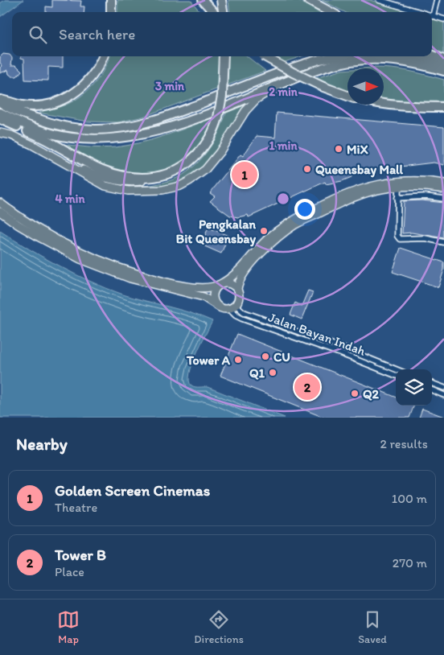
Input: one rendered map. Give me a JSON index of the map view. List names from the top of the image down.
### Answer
{
  "streets": {
    "street": ["Jalan Bayan Indah"]
  },
  "places": [
    "MiX",
    "Queensbay Mall",
    "Pengkalan Bit Queensbay",
    "CU",
    "Tower A",
    "Q1",
    "Q2"
  ],
  "north": "right",
  "page": {
    "search": "Search here",
    "pins": ["1", "2"],
    "heading": ["Nearby", "2 results"],
    "list": [
      {
        "mark": "1",
        "name": "Golden Screen Cinemas",
        "note": "Theatre",
        "value": "100 m"
      },
      {
        "mark": "2",
        "name": "Tower B",
        "note": "Place",
        "value": "270 m"
      }
    ],
    "nav": ["Map", "Directions", "Saved"]
  },
  "rings": [
    "3 min",
    "2 min",
    "1 min",
    "4 min"
  ]
}
